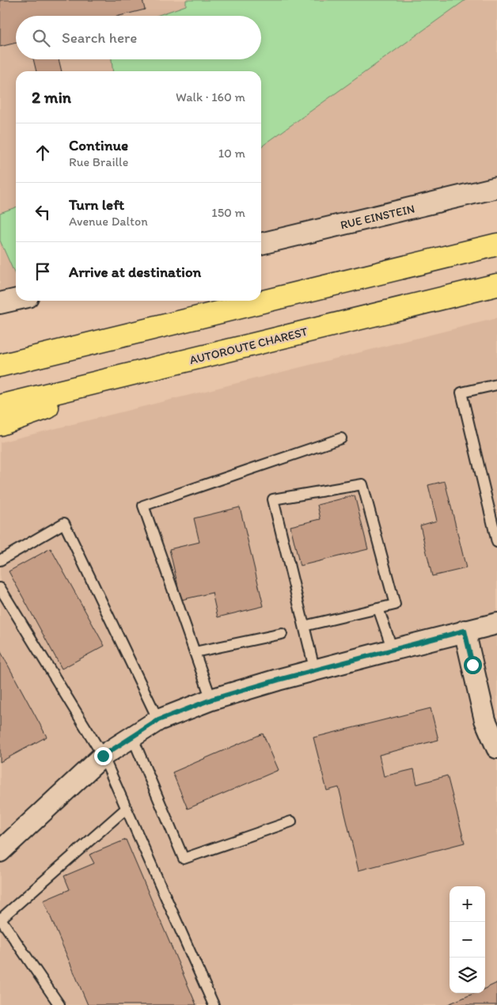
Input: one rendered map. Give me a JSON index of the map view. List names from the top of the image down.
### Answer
{
  "streets": {
    "highway": ["AUTOROUTE CHAREST"],
    "street": ["RUE EINSTEIN"]
  },
  "page": {
    "search": "Search here",
    "heading": ["2 min", "Walk · 160 m"],
    "list": [
      ["Continue", "Rue Braille", "10 m"],
      ["Turn left", "Avenue Dalton", "150 m"],
      "Arrive at destination"
    ],
    "map_buttons": ["+", "−"]
  }
}
